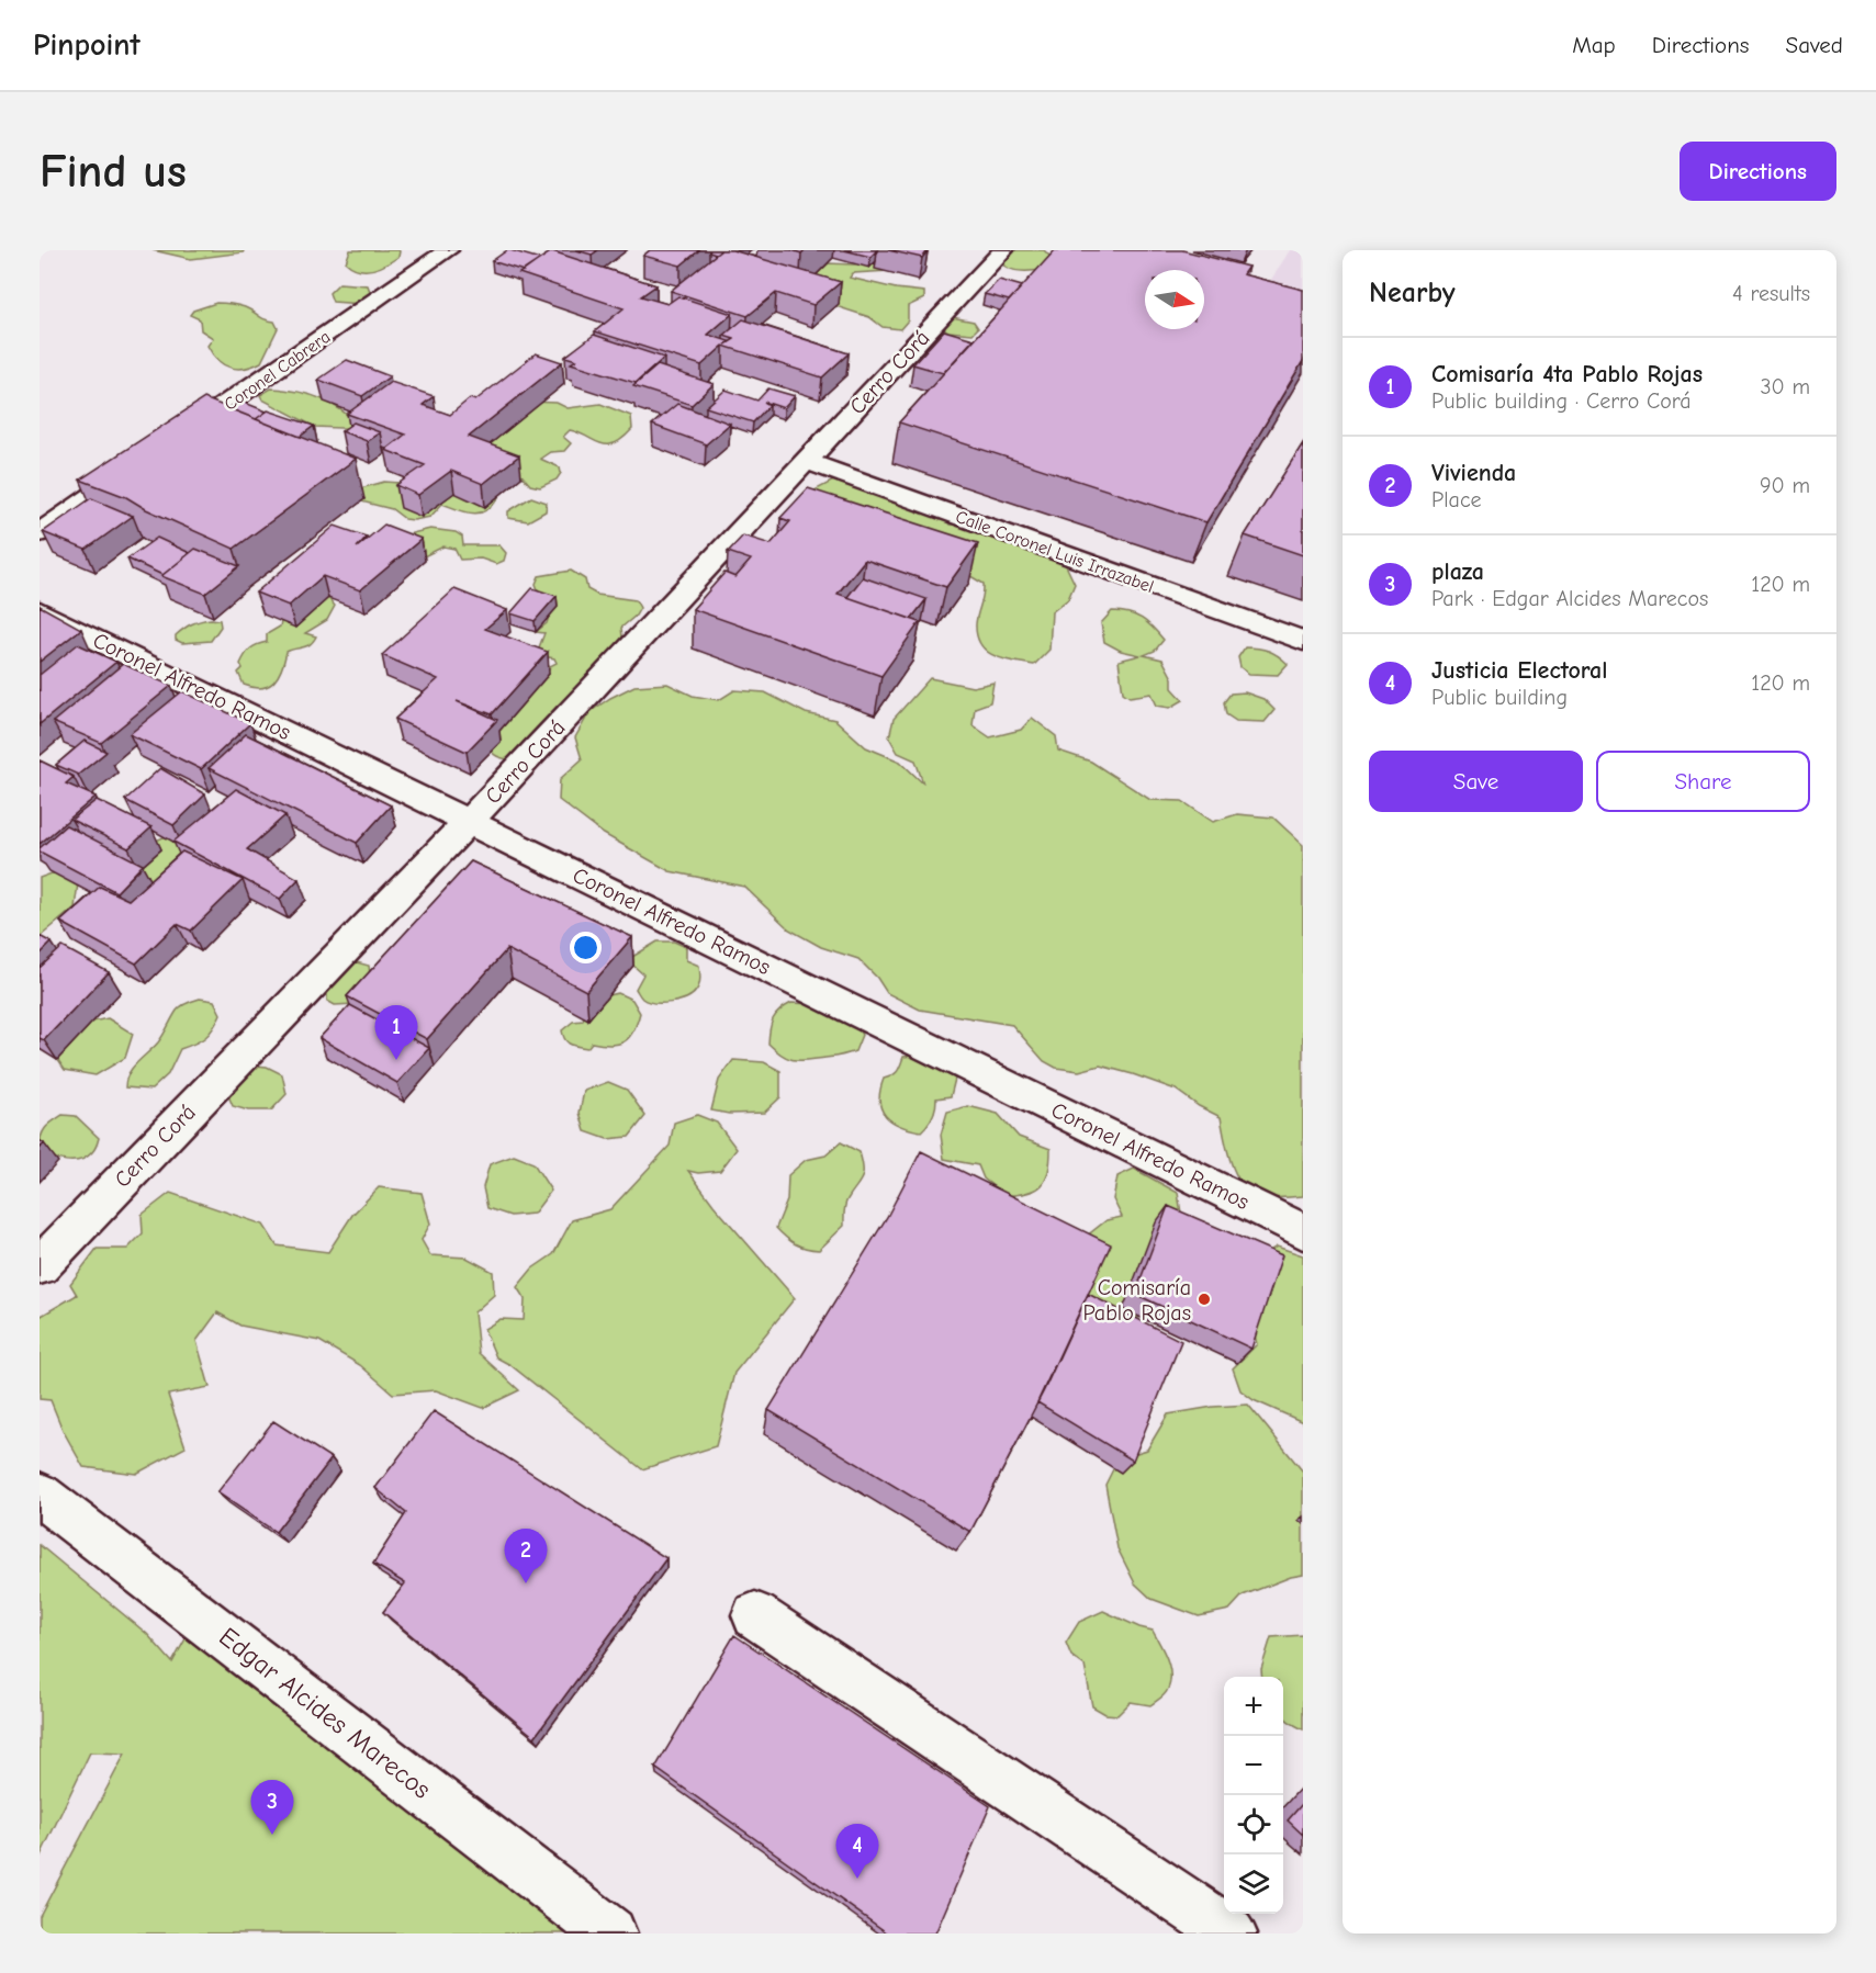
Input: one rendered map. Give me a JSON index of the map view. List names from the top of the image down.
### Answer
{
  "streets": {
    "street": [
      "Coronel Cabrera",
      "Cerro Corá",
      "Calle Coronel Luis Irrazabel",
      "Coronel Alfredo Ramos",
      "Edgar Alcides Marecos"
    ]
  },
  "crossings": [
    ["Cerro Corá", "Calle Coronel Luis Irrazabel"],
    ["Cerro Corá", "Coronel Alfredo Ramos"]
  ],
  "places": ["Comisaría Pablo Rojas"],
  "north": "right",
  "page": {
    "header": "Pinpoint",
    "nav": ["Map", "Directions", "Saved"],
    "buttons": [
      "Directions",
      ["Save", "Share"]
    ],
    "title": "Find us",
    "heading": ["Nearby", "4 results"],
    "list": [
      {
        "mark": "1",
        "name": "Comisaría 4ta Pablo Rojas",
        "note": "Public building · Cerro Corá",
        "value": "30 m"
      },
      {
        "mark": "2",
        "name": "Vivienda",
        "note": "Place",
        "value": "90 m"
      },
      {
        "mark": "3",
        "name": "plaza",
        "note": "Park · Edgar Alcides Marecos",
        "value": "120 m"
      },
      {
        "mark": "4",
        "name": "Justicia Electoral",
        "note": "Public building",
        "value": "120 m"
      }
    ],
    "pins": [
      "1",
      "2",
      "3",
      "4"
    ],
    "map_buttons": ["+", "−"]
  }
}
